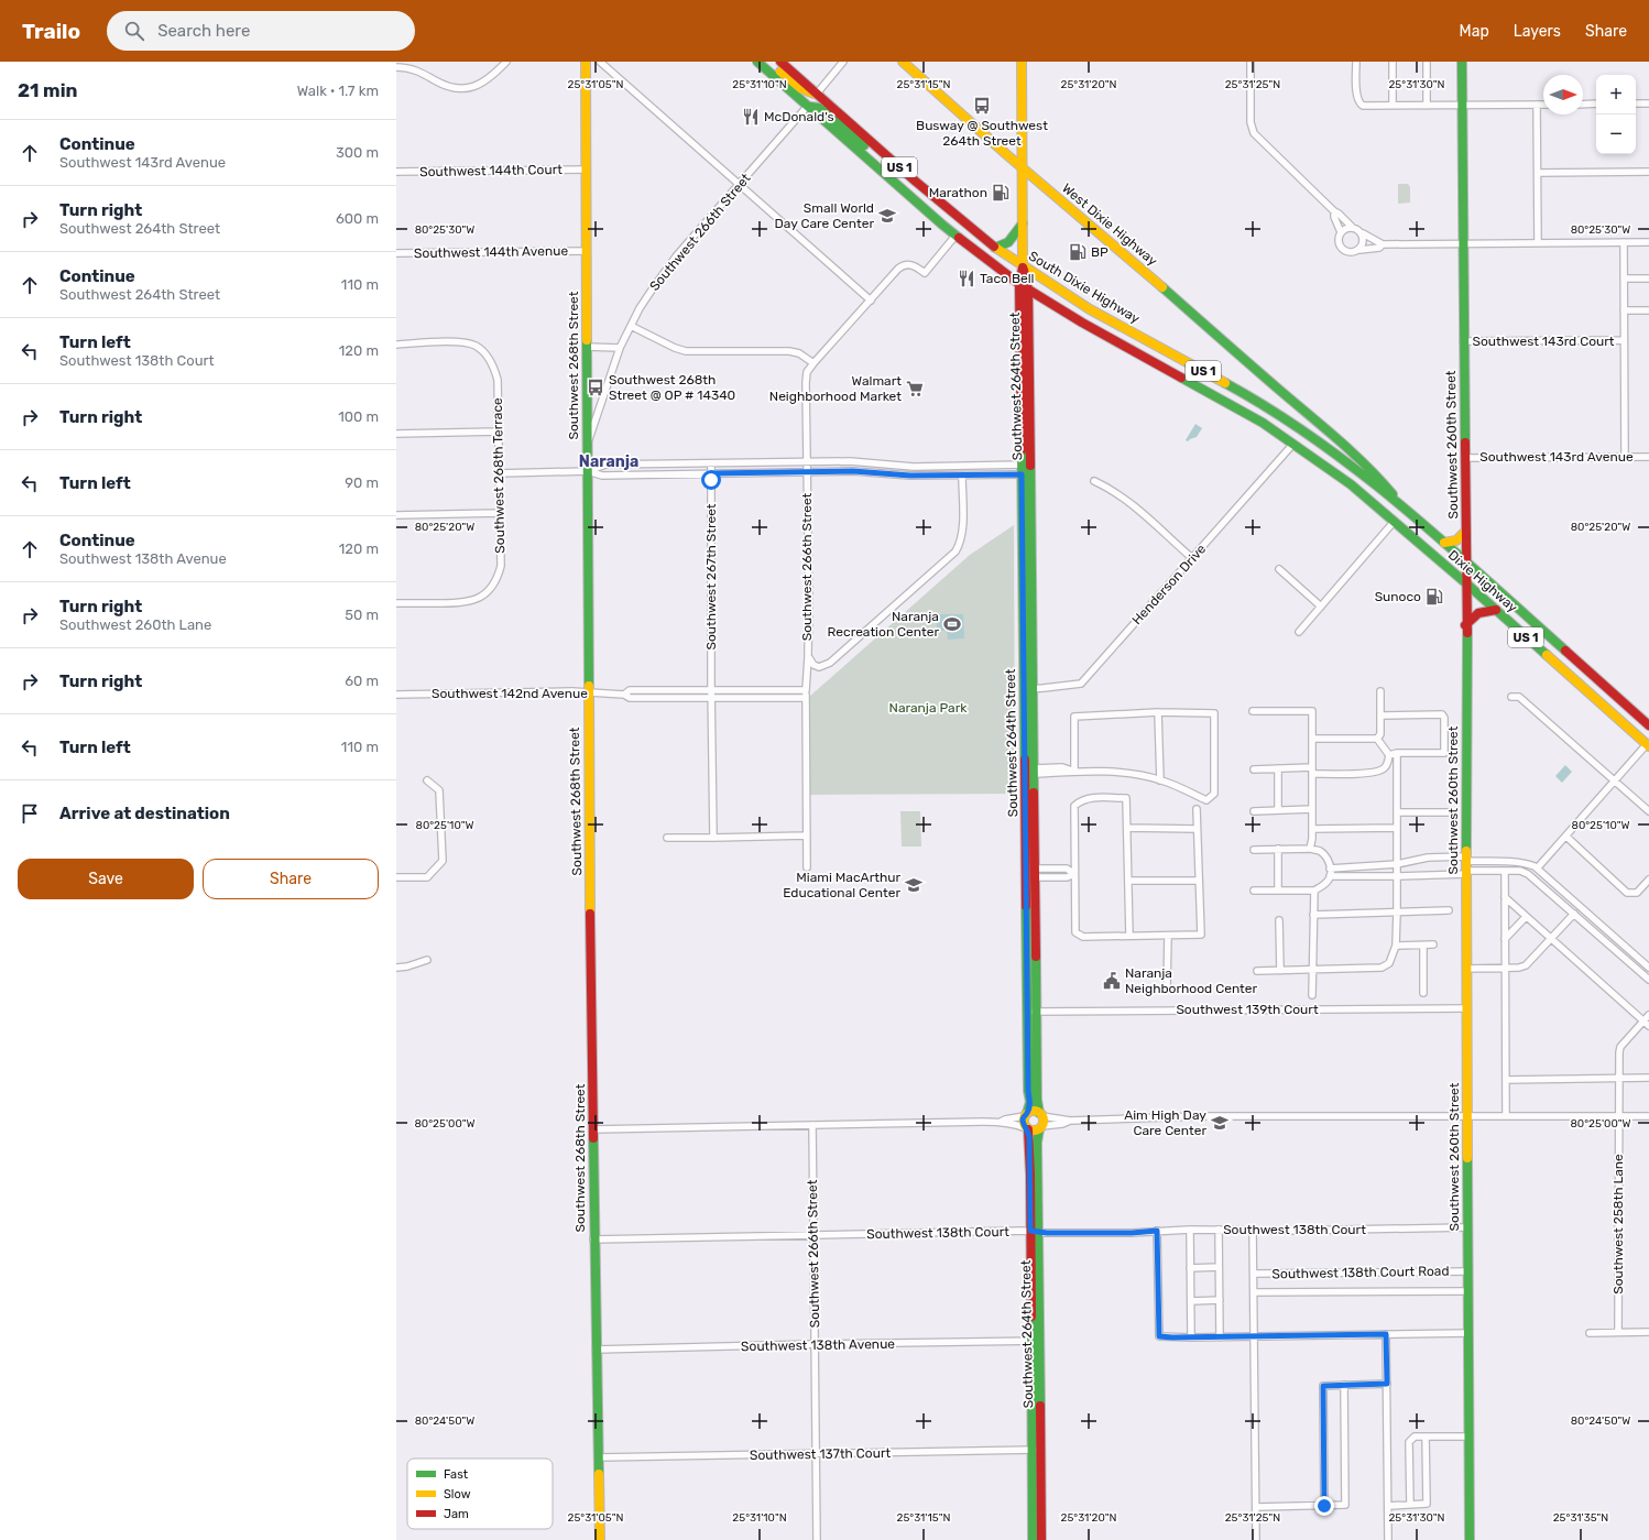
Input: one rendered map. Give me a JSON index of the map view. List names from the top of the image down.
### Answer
{
  "streets": {
    "main road": [
      "US 1",
      "West Dixie Highway",
      "South Dixie Highway",
      "Southwest 268th Street",
      "Southwest 264th Street",
      "Southwest 260th Street",
      "Dixie Highway"
    ],
    "street": [
      "Southwest 144th Court",
      "Southwest 266th Street",
      "Southwest 144th Avenue",
      "Southwest 143rd Court",
      "Southwest 143rd Avenue",
      "Southwest 268th Terrace",
      "Southwest 267th Street",
      "Henderson Drive",
      "Southwest 142nd Avenue",
      "Southwest 139th Court",
      "Southwest 258th Lane",
      "Southwest 138th Court",
      "Southwest 138th Court Road",
      "Southwest 138th Avenue",
      "Southwest 137th Court"
    ]
  },
  "crossings": [
    ["US 1", "Southwest 266th Street"],
    ["US 1", "Southwest 264th Street"],
    ["US 1", "Dixie Highway"],
    ["US 1", "Henderson Drive"],
    ["Southwest 144th Court", "Southwest 268th Street"],
    ["West Dixie Highway", "South Dixie Highway"],
    ["West Dixie Highway", "Southwest 264th Street"],
    ["West Dixie Highway", "Dixie Highway"],
    ["Southwest 266th Street", "Southwest 268th Street"],
    ["Southwest 266th Street", "Southwest 138th Court"],
    ["Southwest 266th Street", "Southwest 138th Avenue"],
    ["Southwest 266th Street", "Southwest 137th Court"],
    ["Southwest 144th Avenue", "Southwest 268th Street"],
    ["South Dixie Highway", "Southwest 264th Street"],
    ["South Dixie Highway", "Dixie Highway"],
    ["Southwest 143rd Court", "Southwest 260th Street"],
    ["Southwest 268th Street", "Southwest 142nd Avenue"],
    ["Southwest 268th Street", "Southwest 138th Court"],
    ["Southwest 268th Street", "Southwest 138th Avenue"],
    ["Southwest 268th Street", "Southwest 137th Court"],
    ["Southwest 264th Street", "Henderson Drive"],
    ["Southwest 264th Street", "Southwest 139th Court"],
    ["Southwest 264th Street", "Southwest 138th Court"],
    ["Southwest 264th Street", "Southwest 138th Avenue"],
    ["Southwest 264th Street", "Southwest 137th Court"],
    ["Southwest 260th Street", "Southwest 143rd Avenue"],
    ["Southwest 260th Street", "Dixie Highway"],
    ["Southwest 260th Street", "Southwest 139th Court"],
    ["Southwest 260th Street", "Southwest 138th Court"],
    ["Southwest 260th Street", "Southwest 138th Court Road"],
    ["Southwest 267th Street", "Southwest 142nd Avenue"],
    ["Dixie Highway", "Henderson Drive"]
  ],
  "districts": ["Naranja"],
  "parks": ["Naranja Park"],
  "places": {
    "bus stop": ["Busway @ Southwest 264th Street", "Southwest 268th Street @ OP # 14340"],
    "restaurant": ["McDonald's", "Taco Bell"],
    "fuel station": ["Marathon", "BP", "Sunoco"],
    "school or university": ["Small World Day Care Center", "Miami MacArthur Educational Center", "Aim High Day Care Center"],
    "supermarket": ["Walmart Neighborhood Market"],
    "sports": ["Naranja Recreation Center"],
    "public building": ["Naranja Neighborhood Center"]
  },
  "legend": ["Fast", "Slow", "Jam"],
  "north": "right",
  "page": {
    "header": "Trailo",
    "search": "Search here",
    "nav": ["Map", "Layers", "Share"],
    "heading": ["21 min", "Walk · 1.7 km"],
    "map_buttons": ["+", "−"],
    "list": [
      ["Continue", "Southwest 143rd Avenue", "300 m"],
      ["Turn right", "Southwest 264th Street", "600 m"],
      ["Continue", "Southwest 264th Street", "110 m"],
      ["Turn left", "Southwest 138th Court", "120 m"],
      ["Turn right", "100 m"],
      ["Turn left", "90 m"],
      ["Continue", "Southwest 138th Avenue", "120 m"],
      ["Turn right", "Southwest 260th Lane", "50 m"],
      ["Turn right", "60 m"],
      ["Turn left", "110 m"],
      "Arrive at destination"
    ],
    "buttons": ["Save", "Share"]
  },
  "coordinates": [
    "25°31'05\"N",
    "25°31'10\"N",
    "25°31'15\"N",
    "25°31'20\"N",
    "25°31'25\"N",
    "25°31'30\"N",
    "80°25'30\"W",
    "80°25'20\"W",
    "80°25'10\"W",
    "80°25'00\"W",
    "80°24'50\"W",
    "25°31'35\"N"
  ]
}
